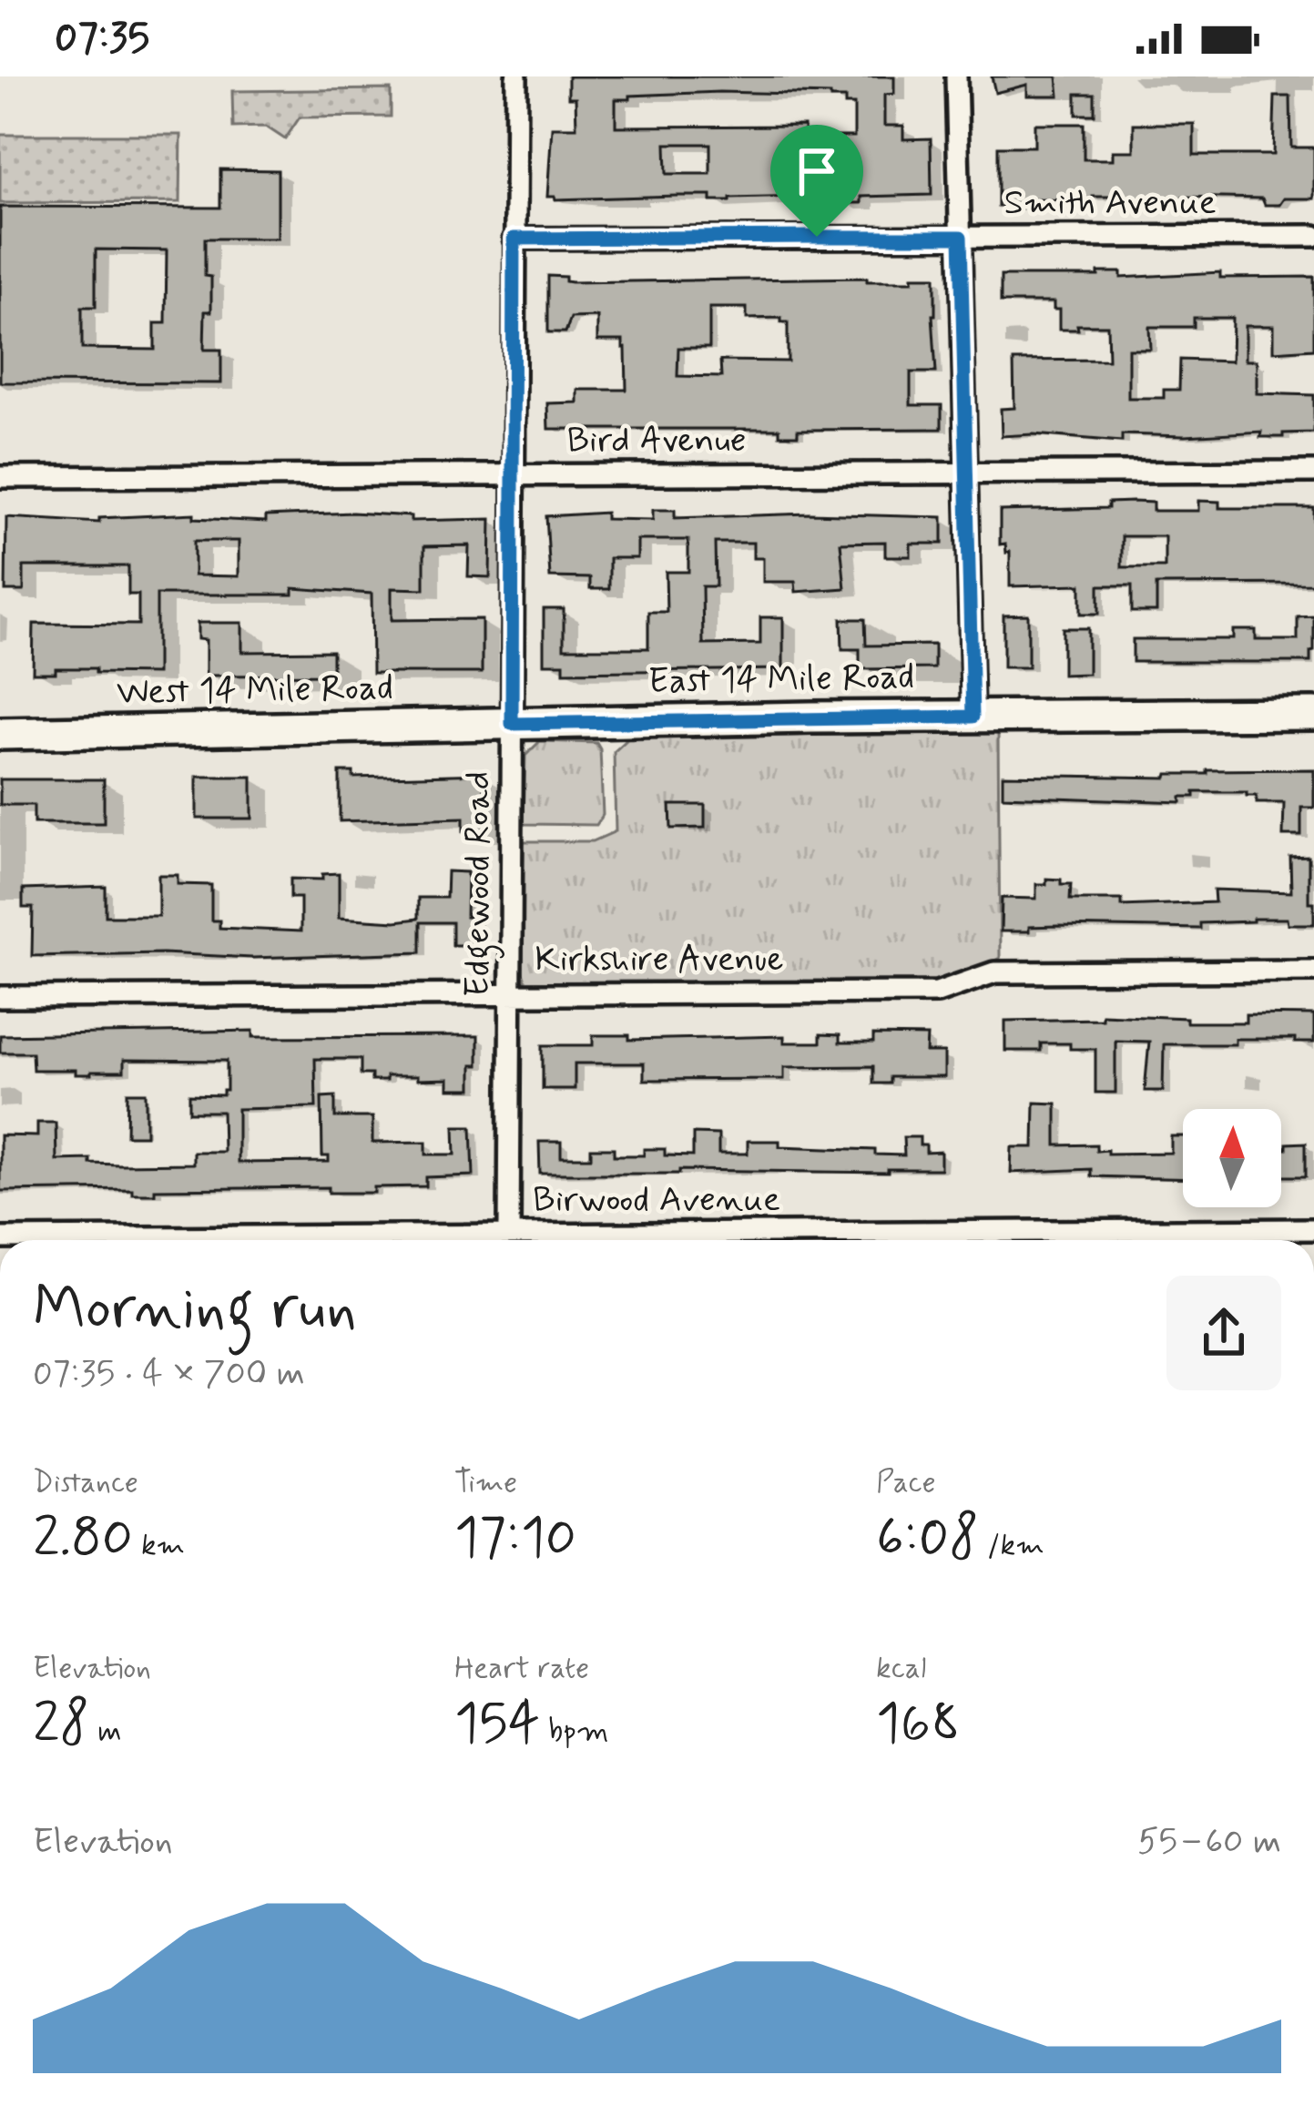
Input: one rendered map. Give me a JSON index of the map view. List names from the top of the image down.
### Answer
{
  "streets": {
    "main road": ["East 14 Mile Road", "West 14 Mile Road"],
    "street": [
      "Smith Avenue",
      "Bird Avenue",
      "Edgewood Road",
      "Kirkshire Avenue",
      "Birwood Avenue"
    ]
  },
  "crossings": [
    ["Smith Avenue", "Edgewood Road"],
    ["Bird Avenue", "Edgewood Road"],
    ["East 14 Mile Road", "West 14 Mile Road"],
    ["East 14 Mile Road", "Edgewood Road"],
    ["West 14 Mile Road", "Edgewood Road"],
    ["Edgewood Road", "Kirkshire Avenue"],
    ["Edgewood Road", "Birwood Avenue"]
  ],
  "north": "top",
  "page": {
    "status": "07:35",
    "heading": ["Morning run", "07:35 · 4 × 700 m"],
    "stats": [
      ["Distance", "2.80 km"],
      ["Time", "17:10"],
      ["Pace", "6:08 /km"],
      ["Elevation", "28 m"],
      ["Heart rate", "154 bpm"],
      ["kcal", "168"]
    ],
    "chart": ["Elevation", "55–60 m"]
  }
}
